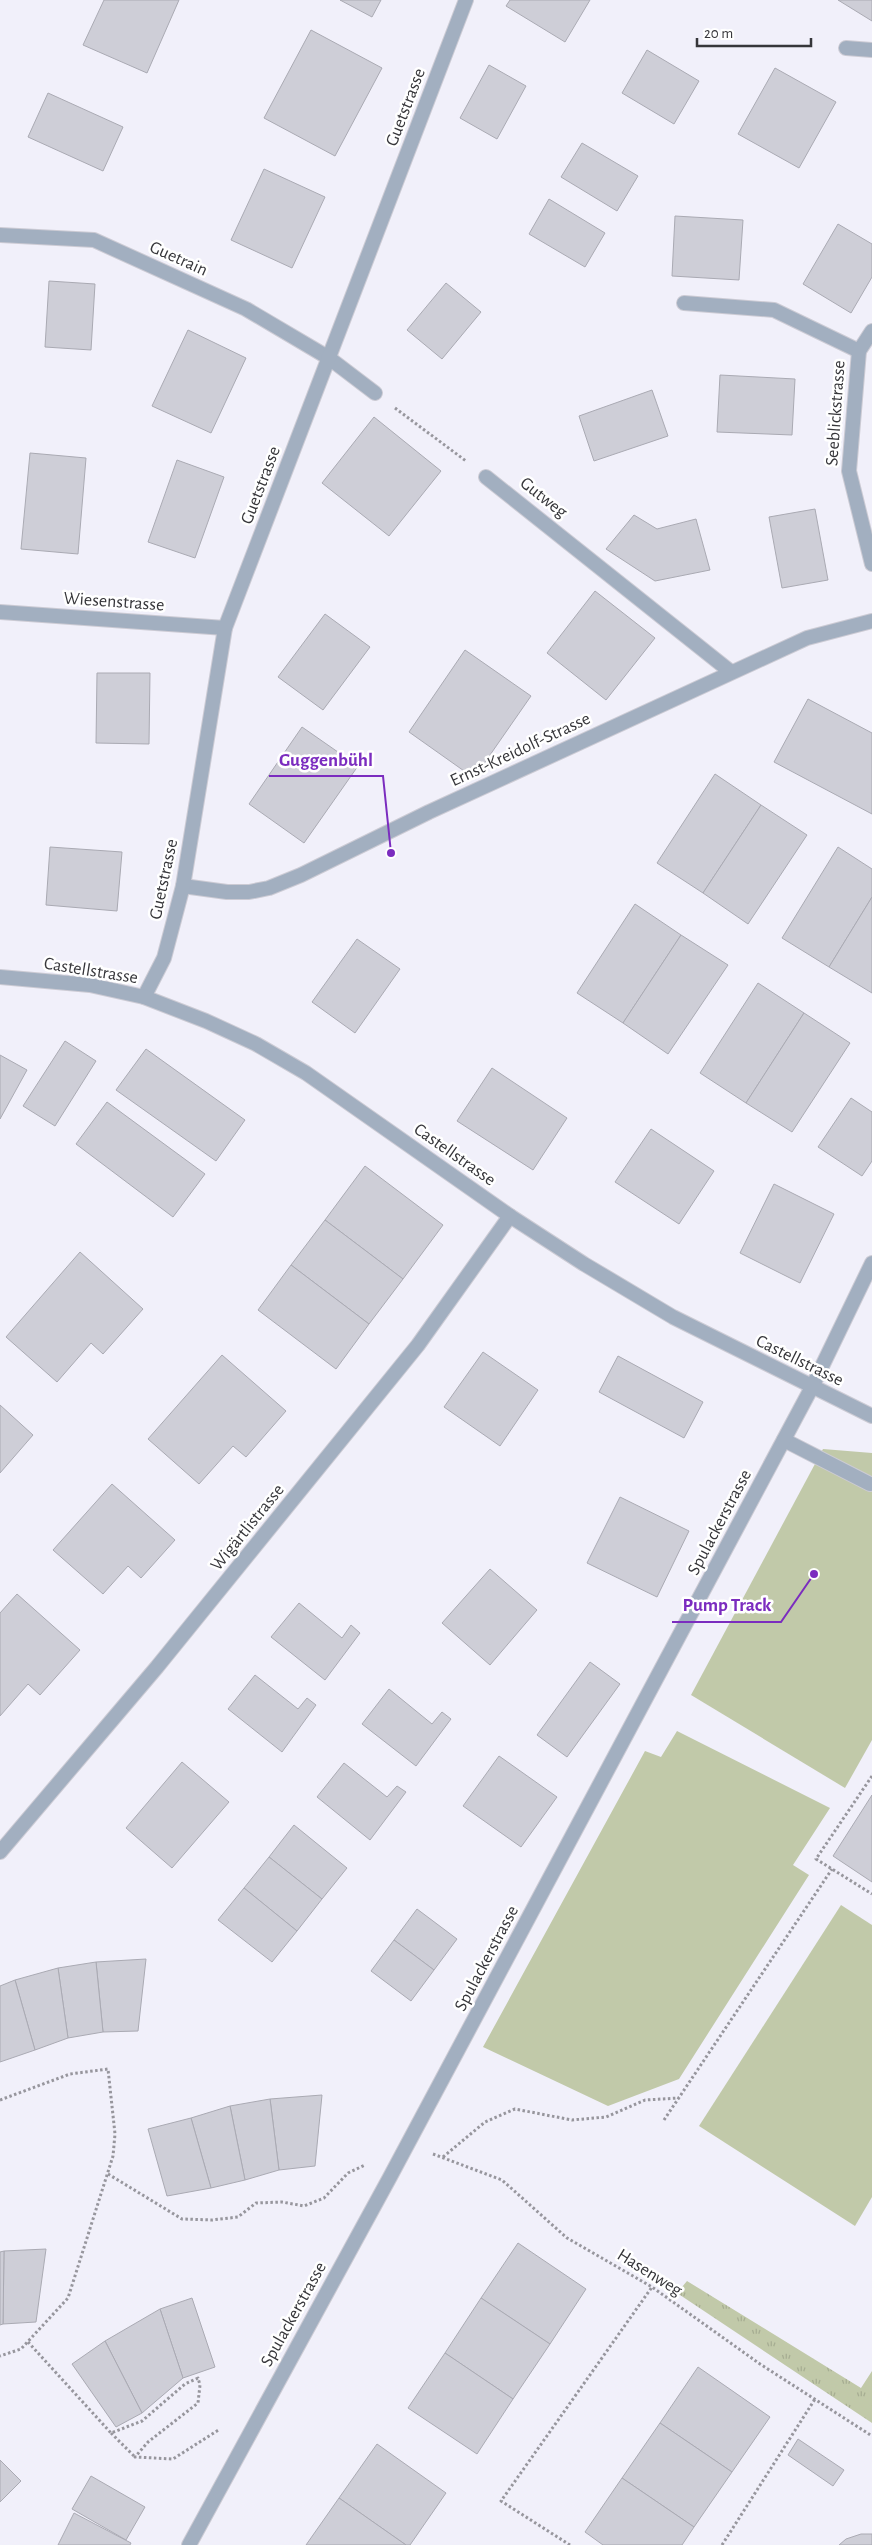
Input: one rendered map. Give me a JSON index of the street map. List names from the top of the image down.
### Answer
{
  "streets": {
    "street": [
      "Guetstrasse",
      "Guetrain",
      "Seeblickstrasse",
      "Gutweg",
      "Wiesenstrasse",
      "Ernst-Kreidolf-Strasse",
      "Castellstrasse",
      "Spulackerstrasse",
      "Wigärtlistrasse"
    ],
    "path": ["Hasenweg"]
  },
  "crossings": [
    ["Guetstrasse", "Guetrain"],
    ["Guetstrasse", "Wiesenstrasse"],
    ["Guetstrasse", "Ernst-Kreidolf-Strasse"],
    ["Guetstrasse", "Castellstrasse"],
    ["Gutweg", "Ernst-Kreidolf-Strasse"],
    ["Castellstrasse", "Spulackerstrasse"],
    ["Castellstrasse", "Wigärtlistrasse"],
    ["Spulackerstrasse", "Hasenweg"]
  ],
  "places": ["Guggenbühl", "Pump Track"],
  "scale_bar": "20 m"
}
